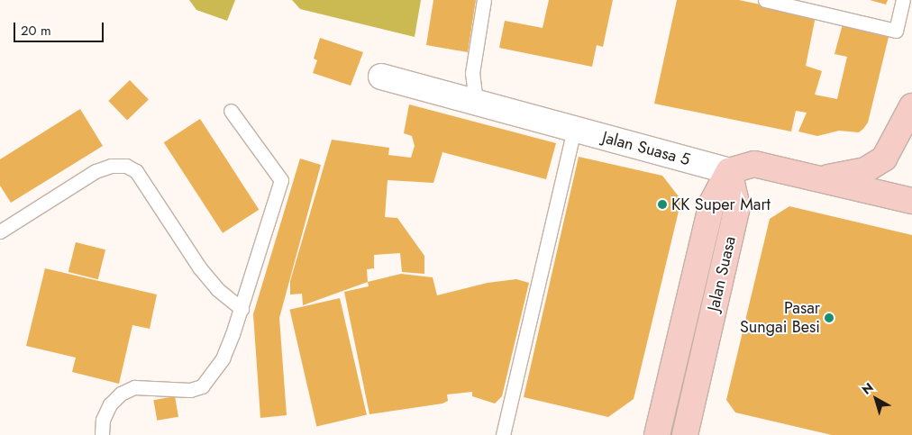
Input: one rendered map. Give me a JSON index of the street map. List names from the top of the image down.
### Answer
{
  "streets": {
    "street": ["Jalan Suasa 5", "Jalan Suasa"]
  },
  "crossings": [
    ["Jalan Suasa 5", "Jalan Suasa"]
  ],
  "places": ["KK Super Mart", "Pasar Sungai Besi"],
  "scale_bar": "20 m",
  "north": "top left"
}
